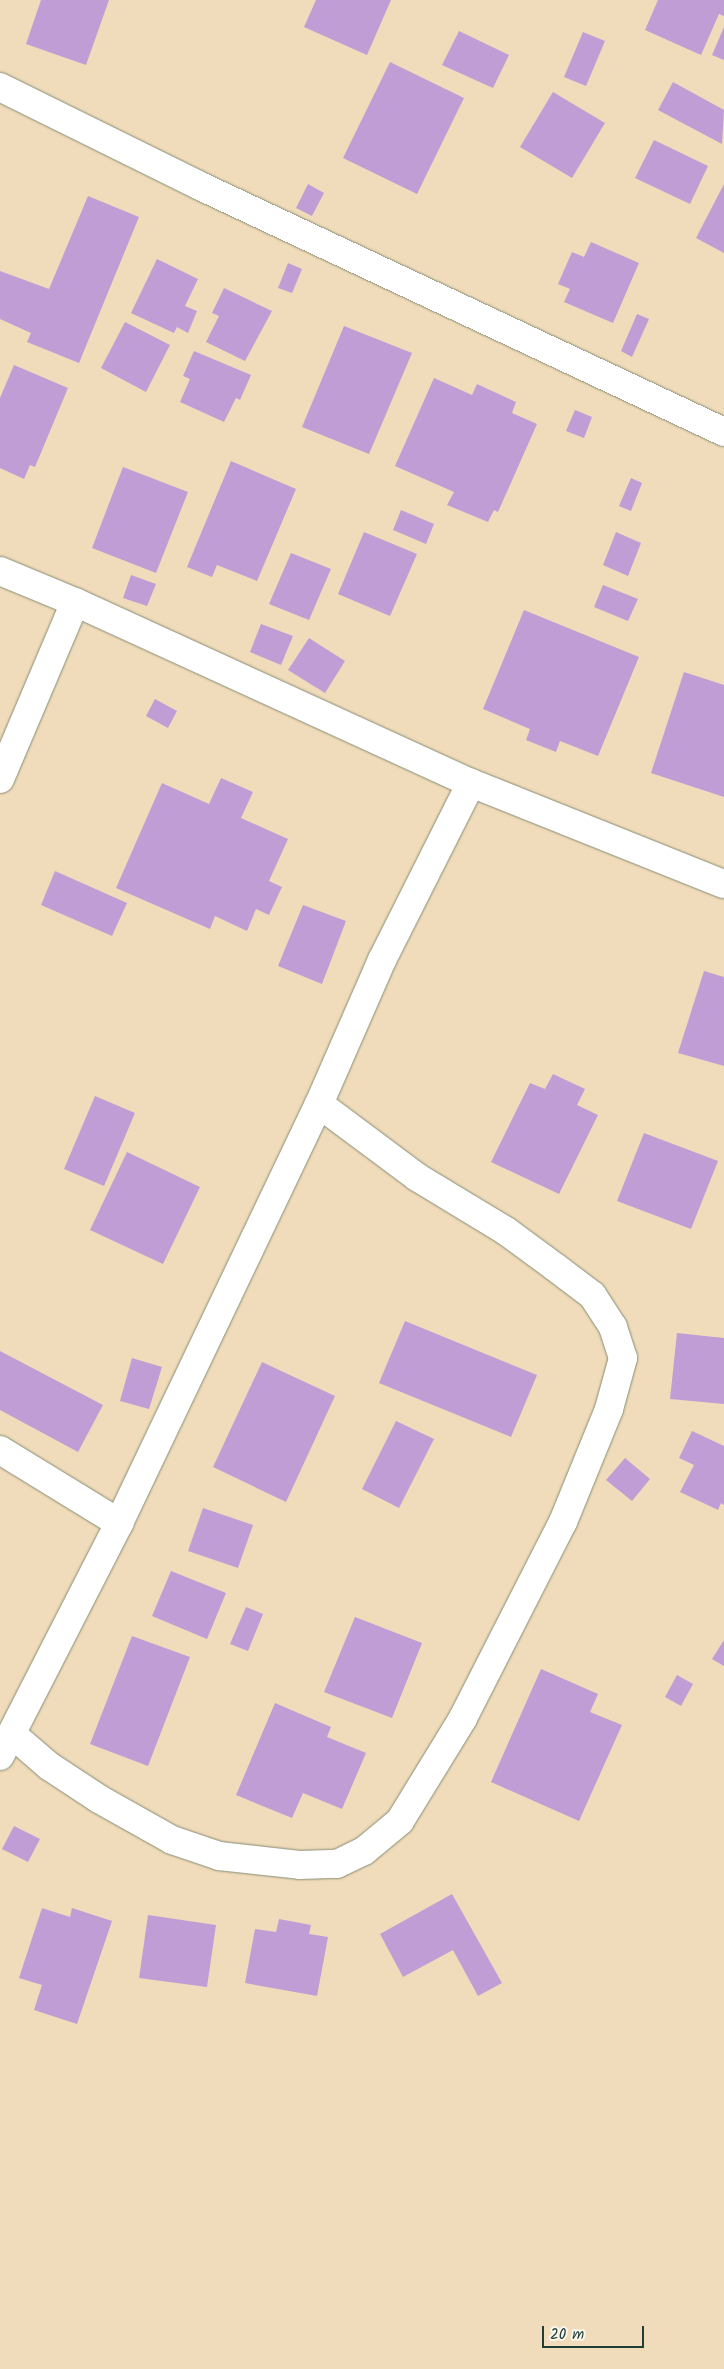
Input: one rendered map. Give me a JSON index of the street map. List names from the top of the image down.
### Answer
{
  "scale_bar": "20 m"
}
